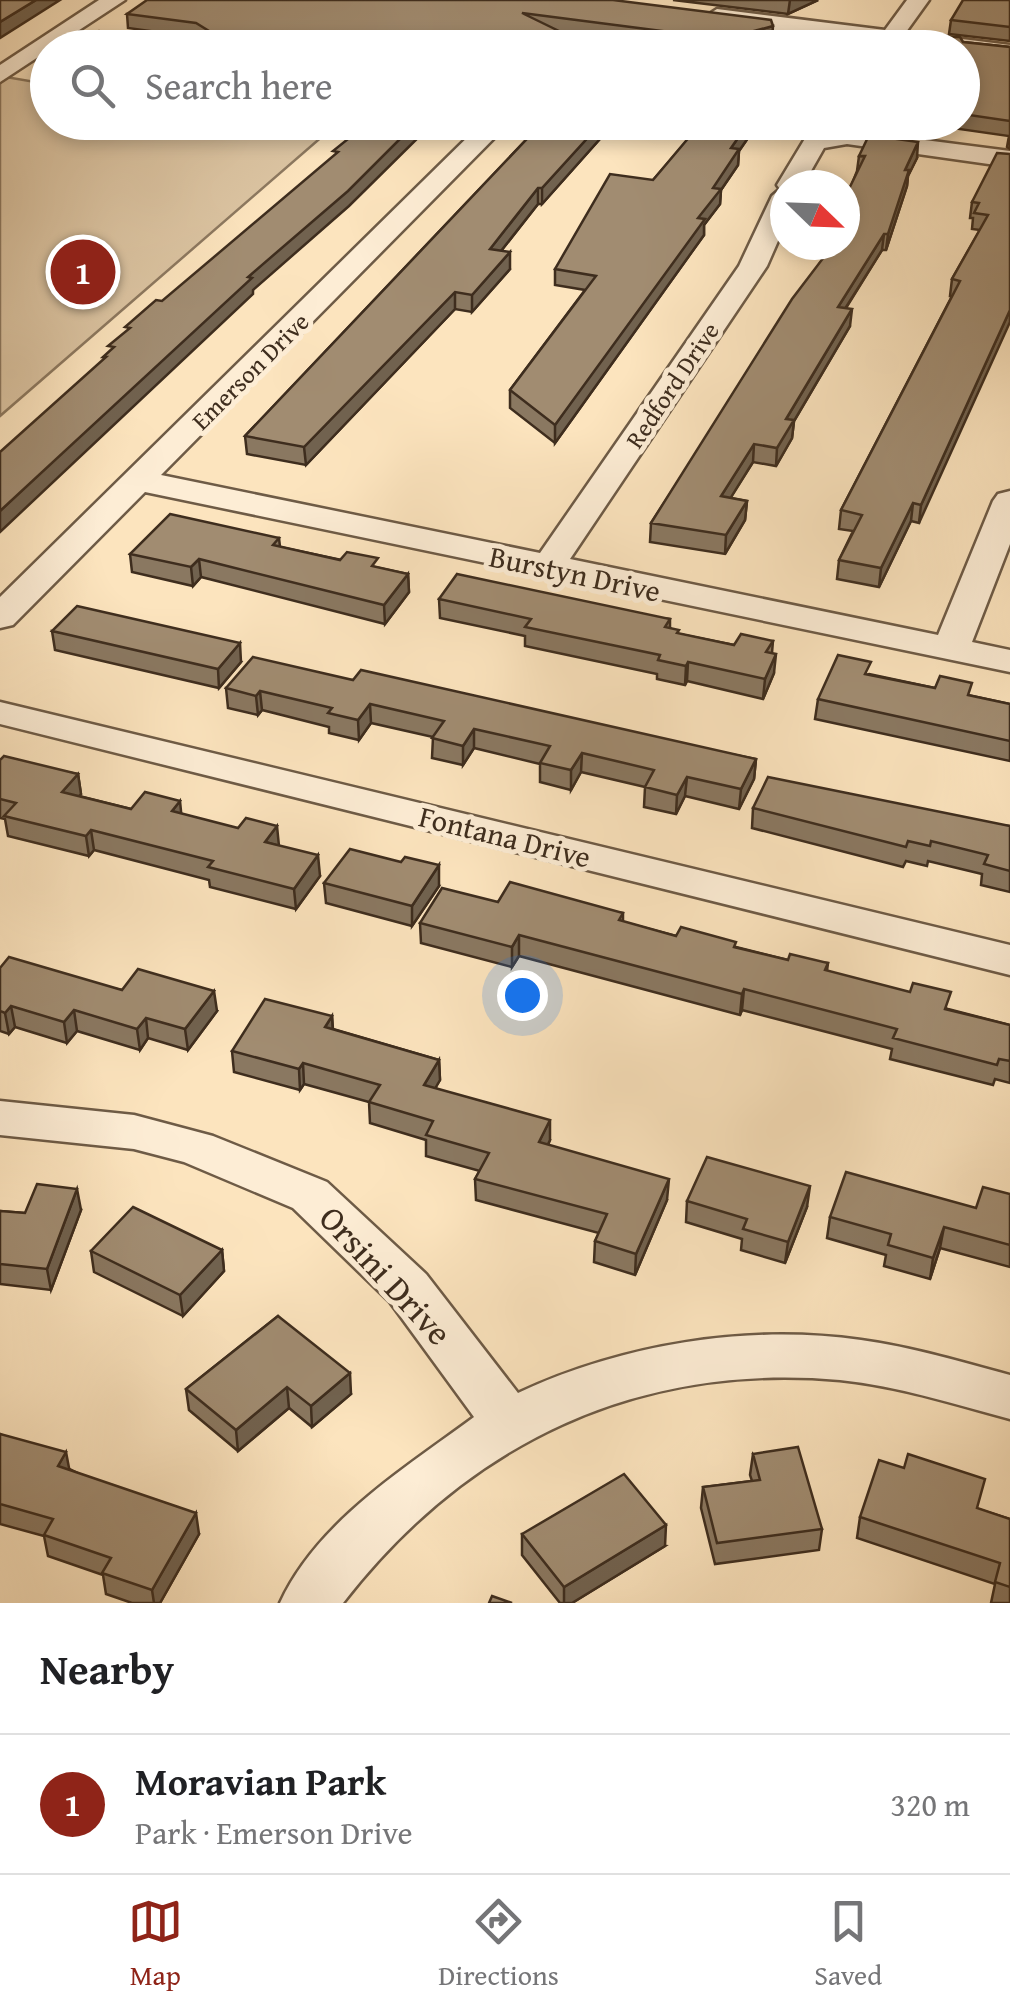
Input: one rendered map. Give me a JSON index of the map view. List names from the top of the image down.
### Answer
{
  "streets": {
    "street": [
      "Emerson Drive",
      "Redford Drive",
      "Burstyn Drive",
      "Fontana Drive",
      "Orsini Drive"
    ]
  },
  "crossings": [
    ["Emerson Drive", "Burstyn Drive"],
    ["Redford Drive", "Burstyn Drive"]
  ],
  "north": "bottom right",
  "page": {
    "search": "Search here",
    "pins": "1",
    "heading": "Nearby",
    "list": [
      {
        "mark": "1",
        "name": "Moravian Park",
        "note": "Park · Emerson Drive",
        "value": "320 m"
      }
    ],
    "nav": ["Map", "Directions", "Saved"]
  }
}
